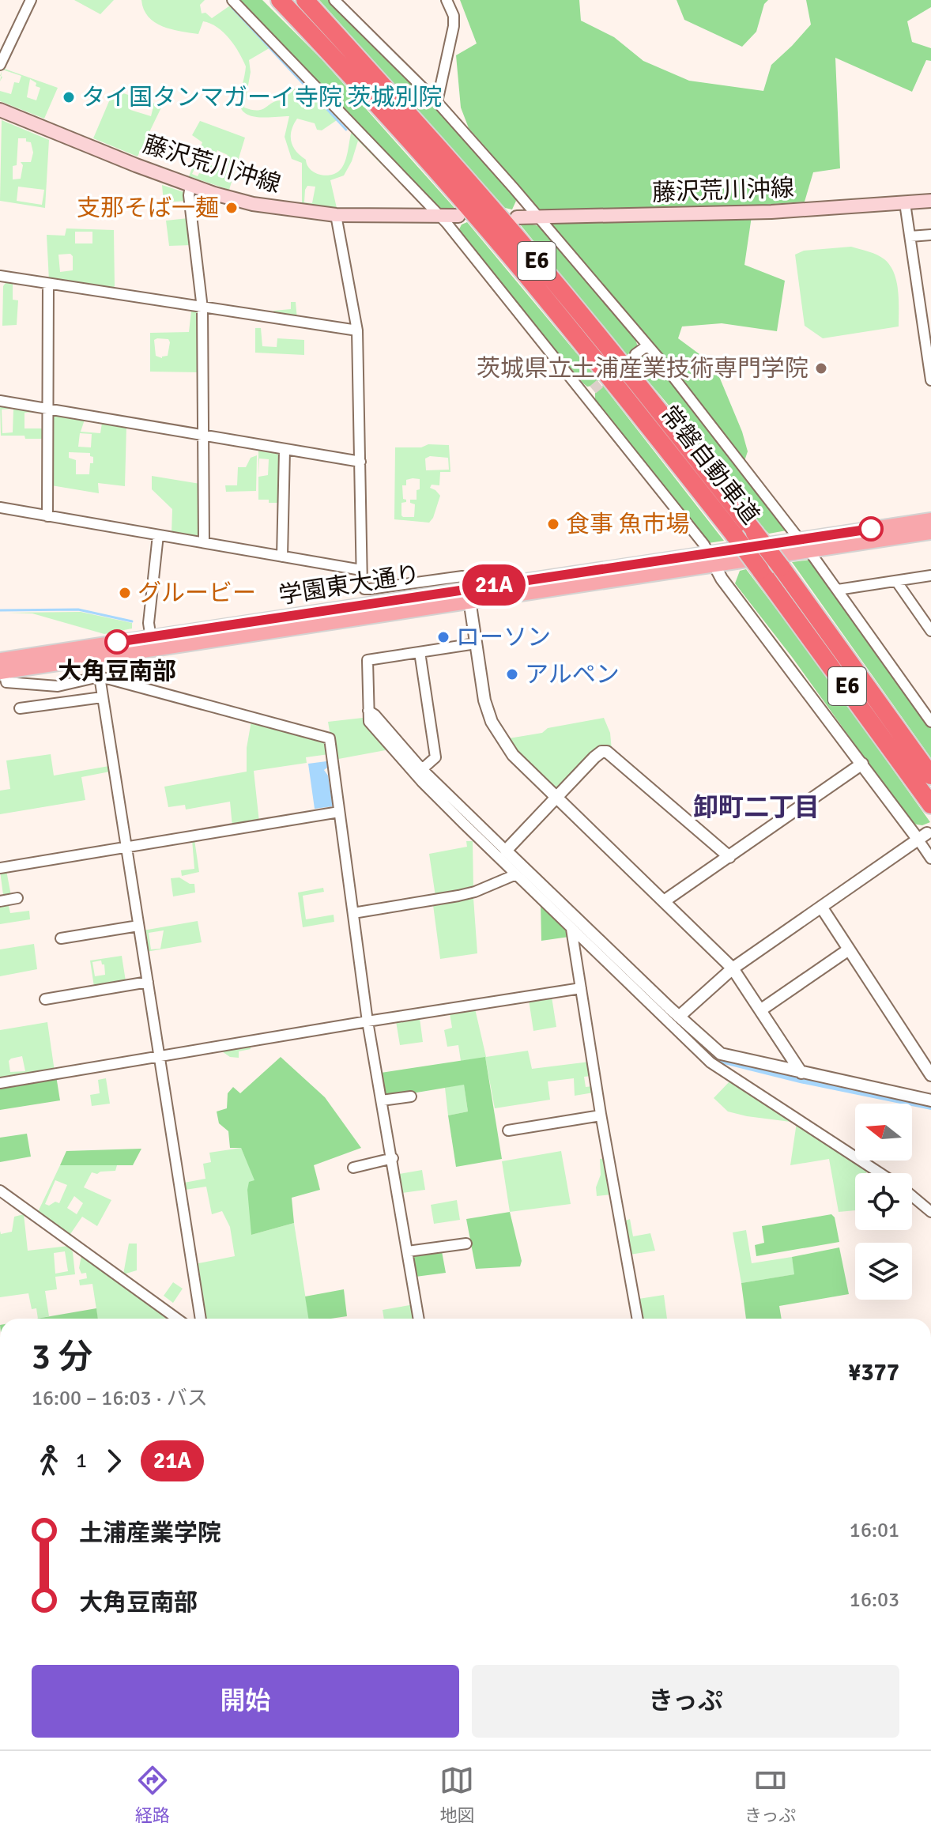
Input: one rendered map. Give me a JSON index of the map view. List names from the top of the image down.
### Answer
{
  "streets": {
    "highway": ["E6", "常磐自動車道"],
    "main road": ["藤沢荒川沖線", "学園東大通り"]
  },
  "districts": ["卸町二丁目"],
  "places": [
    "タイ国タンマガーイ寺院 茨城別院",
    "支那そば一麺",
    "茨城県立土浦産業技術専門学院",
    "食事 魚市場",
    "グルービー",
    "ローソン",
    "大角豆南部",
    "アルペン"
  ],
  "lines": ["bus line 21A"],
  "north": "left",
  "page": {
    "on_map": "21A",
    "heading": ["3 分", "16:00 – 16:03 · バス", "¥377"],
    "legs": ["1", "21A"],
    "list": [
      {
        "name": "土浦産業学院",
        "value": "16:01"
      },
      {
        "name": "大角豆南部",
        "value": "16:03"
      }
    ],
    "buttons": ["開始", "きっぷ"],
    "tabs": ["経路", "地図", "きっぷ"]
  }
}
